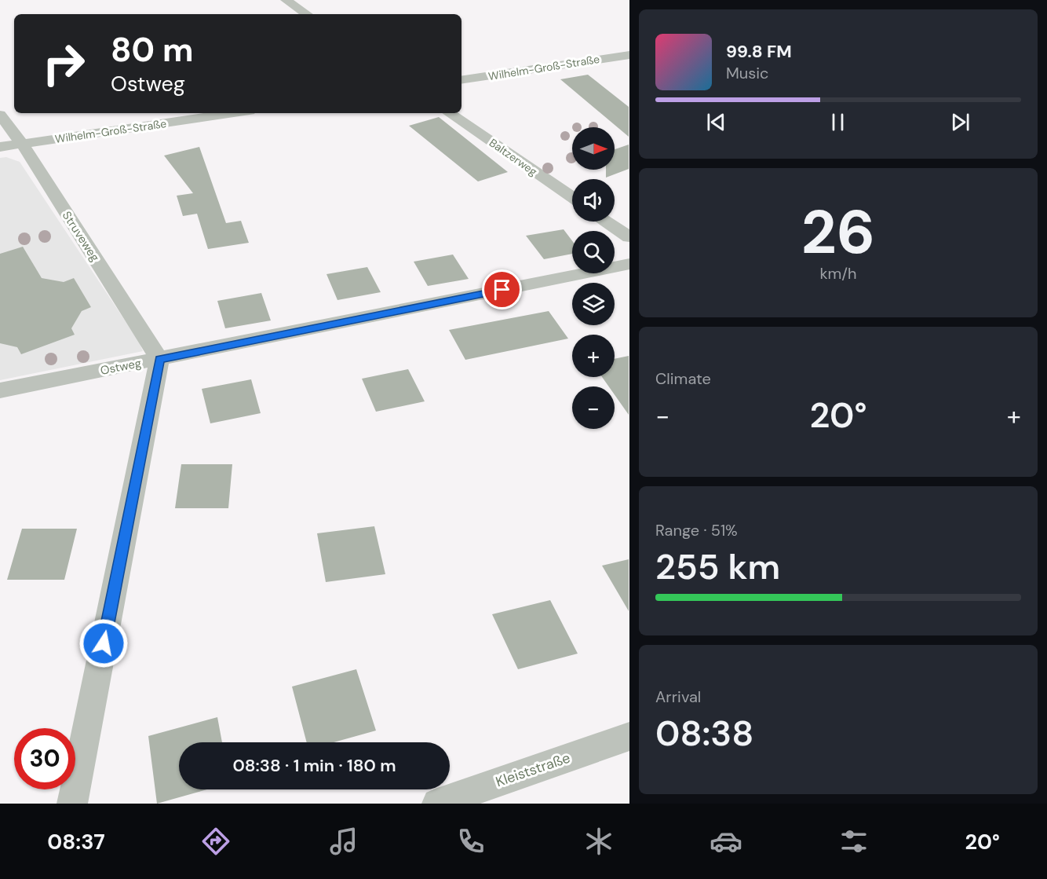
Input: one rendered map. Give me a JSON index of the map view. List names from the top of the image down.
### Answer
{
  "streets": {
    "street": [
      "Wilhelm-Groß-Straße",
      "Baltzerweg",
      "Struveweg",
      "Ostweg",
      "Kleiststraße"
    ]
  },
  "crossings": [
    ["Wilhelm-Groß-Straße", "Struveweg"],
    ["Struveweg", "Ostweg"]
  ],
  "north": "right",
  "page": {
    "turn": ["80 m", "Ostweg"],
    "song": ["99.8 FM", "Music"],
    "map_buttons": ["+", "−"],
    "tile": [
      ["26", "km/h"],
      "Climate",
      ["Range · 51%", "255 km"],
      ["Arrival", "08:38"]
    ],
    "heat": ["−", "20°", "+"],
    "limit": "30",
    "trip": "08:38 · 1 min · 180 m",
    "tabs": ["08:37", "20°"]
  }
}
